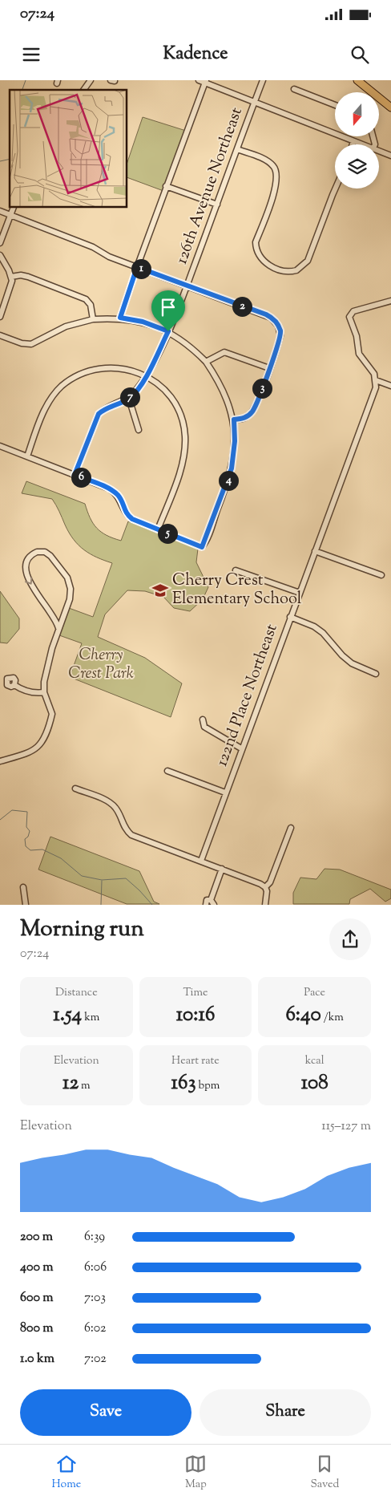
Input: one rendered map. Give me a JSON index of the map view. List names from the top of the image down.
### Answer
{
  "streets": {
    "street": ["126th Avenue Northeast", "122nd Place Northeast"]
  },
  "parks": ["Cherry Crest Park"],
  "places": {
    "school or university": ["Cherry Crest Elementary School"]
  },
  "north": "bottom",
  "page": {
    "status": "07:24",
    "header": "Kadence",
    "pins": [
      "1",
      "2",
      "3",
      "7",
      "6",
      "4",
      "5"
    ],
    "heading": ["Morning run", "07:24"],
    "stats": [
      ["Distance", "1.54 km"],
      ["Time", "10:16"],
      ["Pace", "6:40 /km"],
      ["Elevation", "12 m"],
      ["Heart rate", "163 bpm"],
      ["kcal", "108"]
    ],
    "chart": ["Elevation", "115–127 m"],
    "list": [
      {
        "name": "200 m",
        "note": "6:39"
      },
      {
        "name": "400 m",
        "note": "6:06"
      },
      {
        "name": "600 m",
        "note": "7:03"
      },
      {
        "name": "800 m",
        "note": "6:02"
      },
      {
        "name": "1.0 km",
        "note": "7:02"
      }
    ],
    "buttons": ["Save", "Share"],
    "tabs": ["Home", "Map", "Saved"]
  }
}
